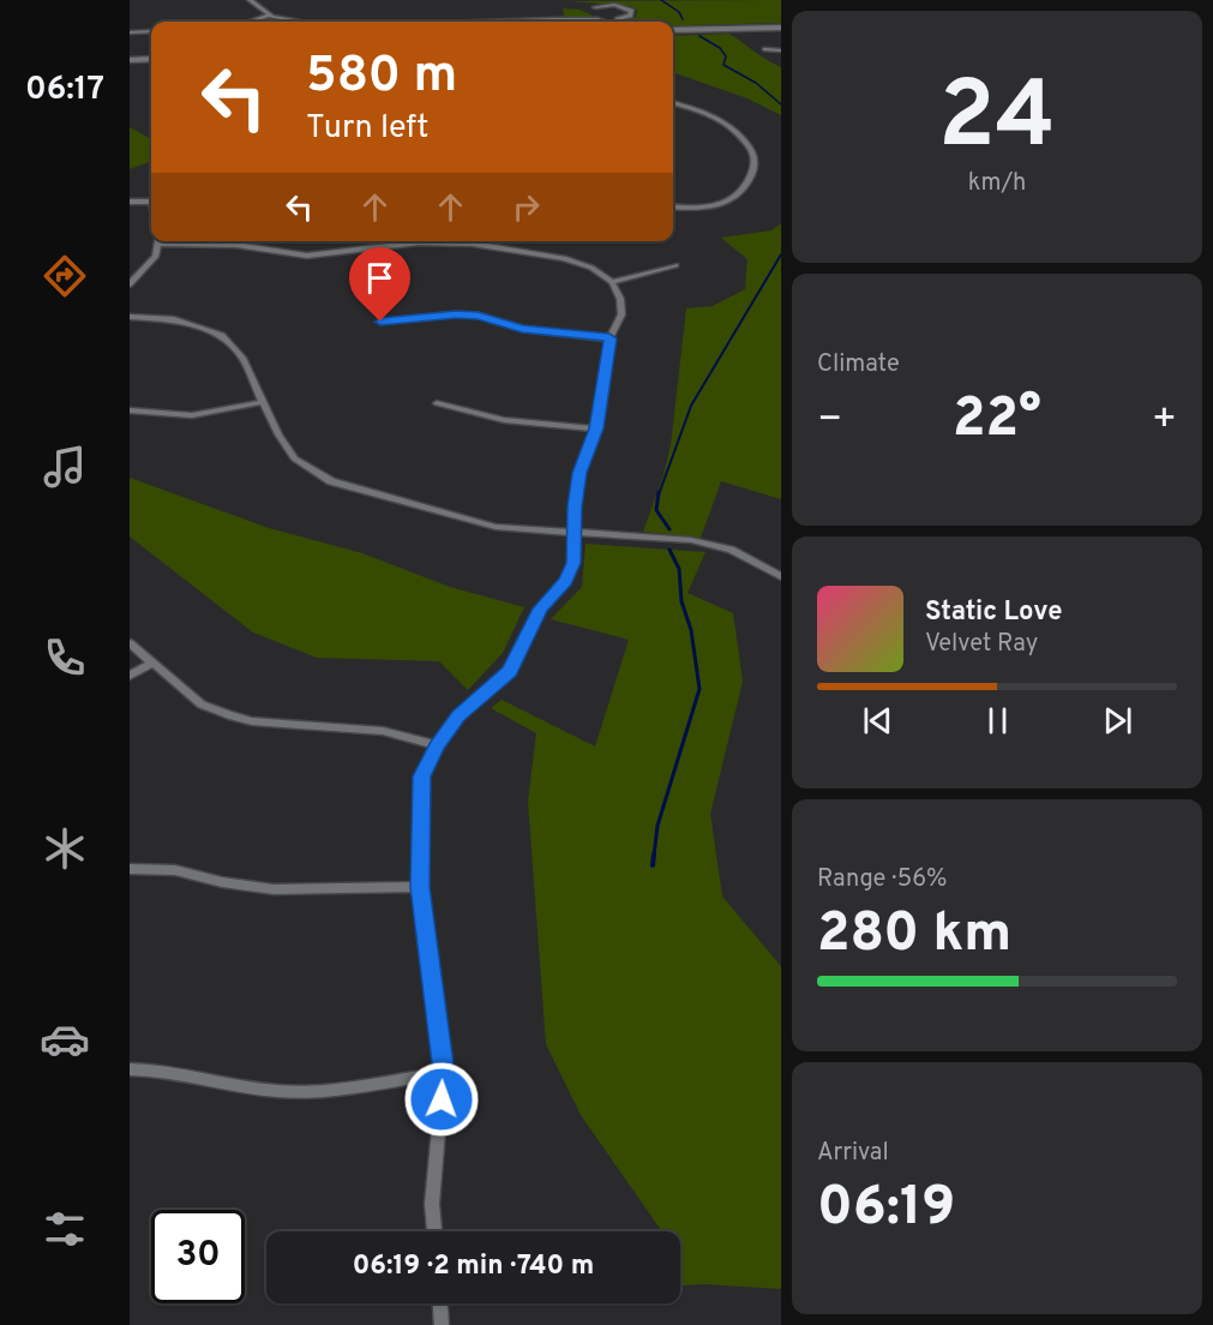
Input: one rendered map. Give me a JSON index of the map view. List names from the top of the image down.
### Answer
{
  "page": {
    "tabs": "06:17",
    "tile": [
      ["24", "km/h"],
      "Climate",
      ["Range · 56%", "280 km"],
      ["Arrival", "06:19"]
    ],
    "turn": ["580 m", "Turn left"],
    "heat": ["−", "22°", "+"],
    "song": ["Static Love", "Velvet Ray"],
    "limit": "30",
    "trip": "06:19 · 2 min · 740 m"
  }
}
